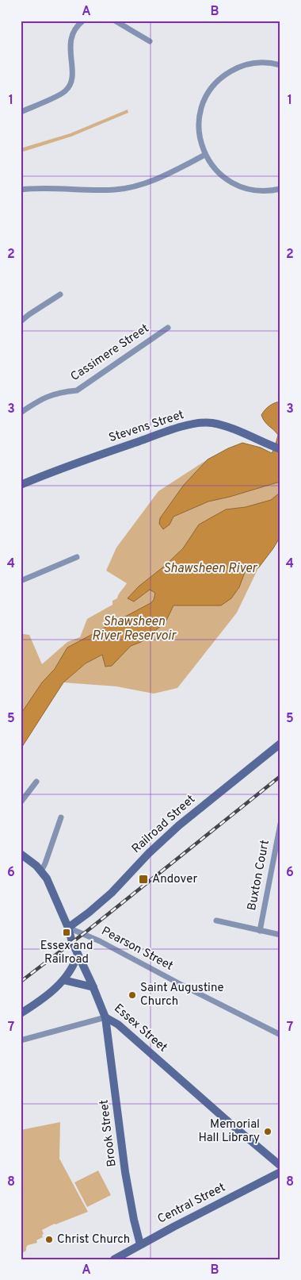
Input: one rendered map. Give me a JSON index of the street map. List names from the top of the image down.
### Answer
{
  "streets": {
    "main road": [
      "Stevens Street",
      "Railroad Street",
      "Essex Street",
      "Brook Street",
      "Central Street"
    ],
    "street": ["Cassimere Street", "Buxton Court", "Pearson Street"]
  },
  "crossings": [
    ["Railroad Street", "Pearson Street"],
    ["Railroad Street", "Essex Street"],
    ["Pearson Street", "Essex Street"],
    ["Essex Street", "Brook Street"],
    ["Brook Street", "Central Street"]
  ],
  "water": ["Shawsheen River", "Shawsheen River Reservoir"],
  "places": {
    "transit": ["Andover", "Essex and Railroad"],
    "other": ["Saint Augustine Church", "Memorial Hall Library", "Christ Church"]
  },
  "grid": {
    "columns": ["A", "B"],
    "rows": [
      "1",
      "2",
      "3",
      "4",
      "5",
      "6",
      "7",
      "8"
    ]
  }
}
